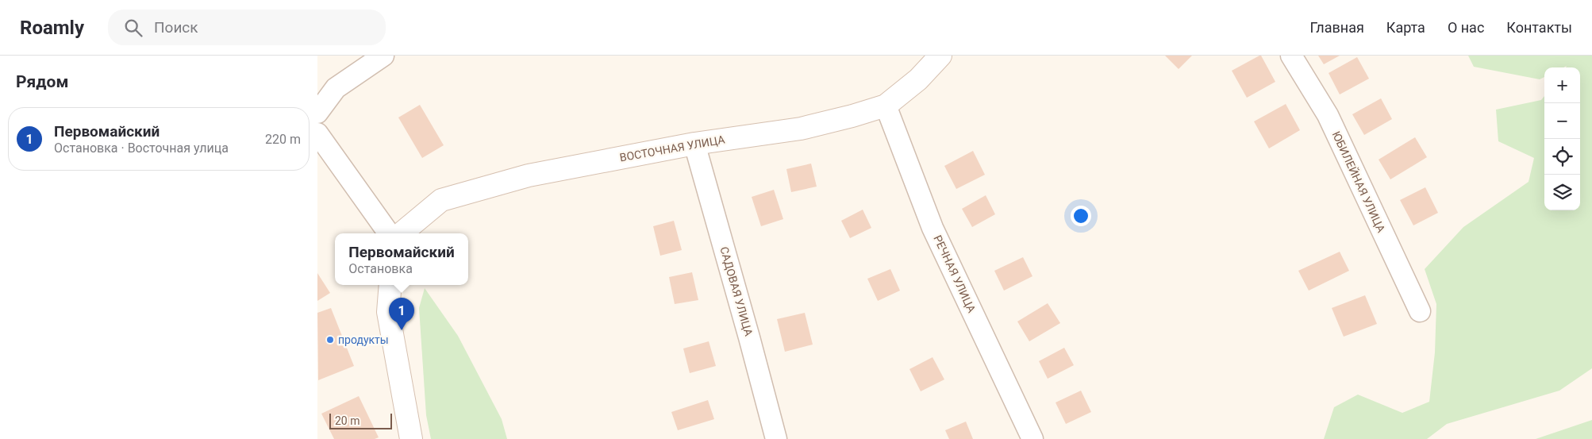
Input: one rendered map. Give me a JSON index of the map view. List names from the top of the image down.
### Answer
{
  "streets": {
    "street": [
      "ВОСТОЧНАЯ УЛИЦА",
      "ЮБИЛЕЙНАЯ УЛИЦА",
      "РЕЧНАЯ УЛИЦА",
      "САДОВАЯ УЛИЦА"
    ]
  },
  "crossings": [
    ["ВОСТОЧНАЯ УЛИЦА", "РЕЧНАЯ УЛИЦА"],
    ["ВОСТОЧНАЯ УЛИЦА", "САДОВАЯ УЛИЦА"]
  ],
  "places": ["продукты"],
  "scale_bar": "20 m",
  "page": {
    "header": "Roamly",
    "search": "Поиск",
    "nav": [
      "Главная",
      "Карта",
      "О нас",
      "Контакты"
    ],
    "heading": "Рядом",
    "map_buttons": ["+", "−"],
    "list": [
      {
        "mark": "1",
        "name": "Первомайский",
        "note": "Остановка · Восточная улица",
        "value": "220 m"
      }
    ],
    "popup": ["Первомайский", "Остановка"],
    "pins": "1",
    "scale": "20 m"
  }
}
